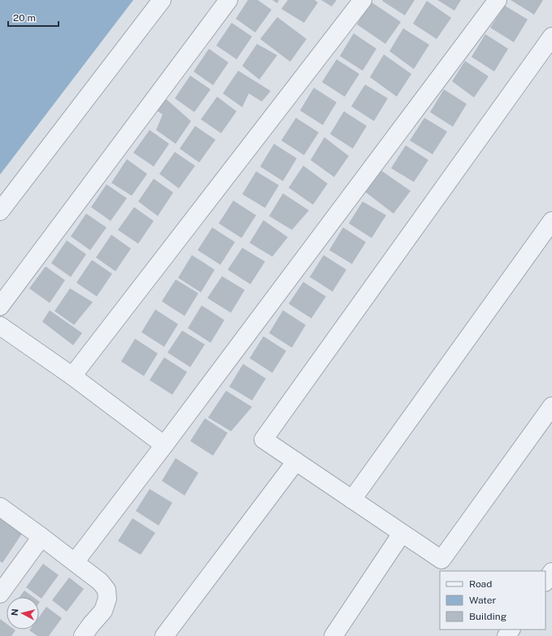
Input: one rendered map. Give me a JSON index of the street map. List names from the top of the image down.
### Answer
{
  "legend": ["Road", "Water", "Building"],
  "scale_bar": "20 m",
  "north": "left"
}
